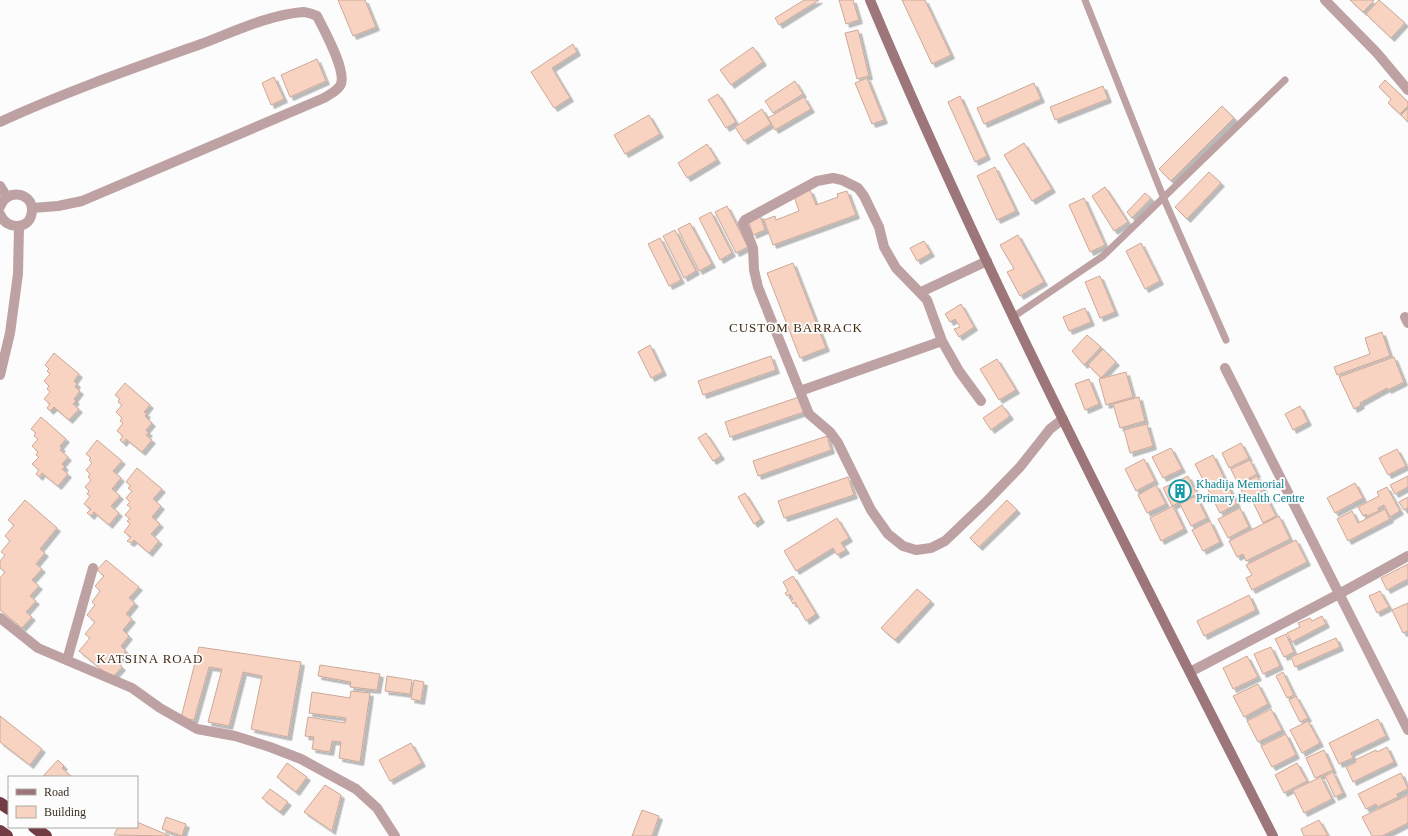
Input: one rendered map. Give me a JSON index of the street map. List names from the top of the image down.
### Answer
{
  "districts": ["CUSTOM BARRACK", "KATSINA ROAD"],
  "places": {
    "building": ["Khadija Memorial Primary Health Centre"]
  },
  "legend": ["Road", "Building"]
}
